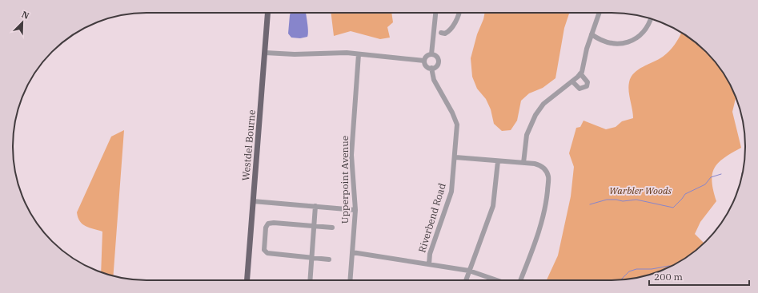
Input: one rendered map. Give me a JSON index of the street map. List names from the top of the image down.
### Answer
{
  "streets": {
    "main road": ["Westdel Bourne"],
    "street": ["Upperpoint Avenue", "Riverbend Road"]
  },
  "parks": ["Warbler Woods"],
  "scale_bar": "200 m",
  "north": "top right"
}
